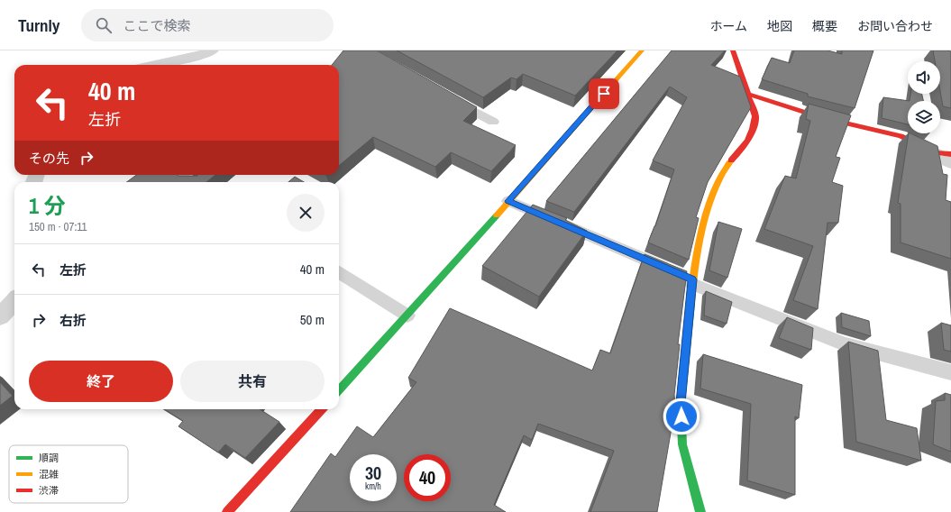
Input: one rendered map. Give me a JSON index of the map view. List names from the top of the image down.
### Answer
{
  "legend": ["順調", "混雑", "渋滞"],
  "page": {
    "header": "Turnly",
    "search": "ここで検索",
    "nav": [
      "ホーム",
      "地図",
      "概要",
      "お問い合わせ"
    ],
    "turn": ["40 m", "左折"],
    "then": "その先",
    "heading": ["1 分", "150 m · 07:11"],
    "list": [
      {
        "name": "左折",
        "value": "40 m"
      },
      {
        "name": "右折",
        "value": "50 m"
      }
    ],
    "buttons": ["終了", "共有"],
    "speed": "30 km/h",
    "limit": "40"
  }
}
